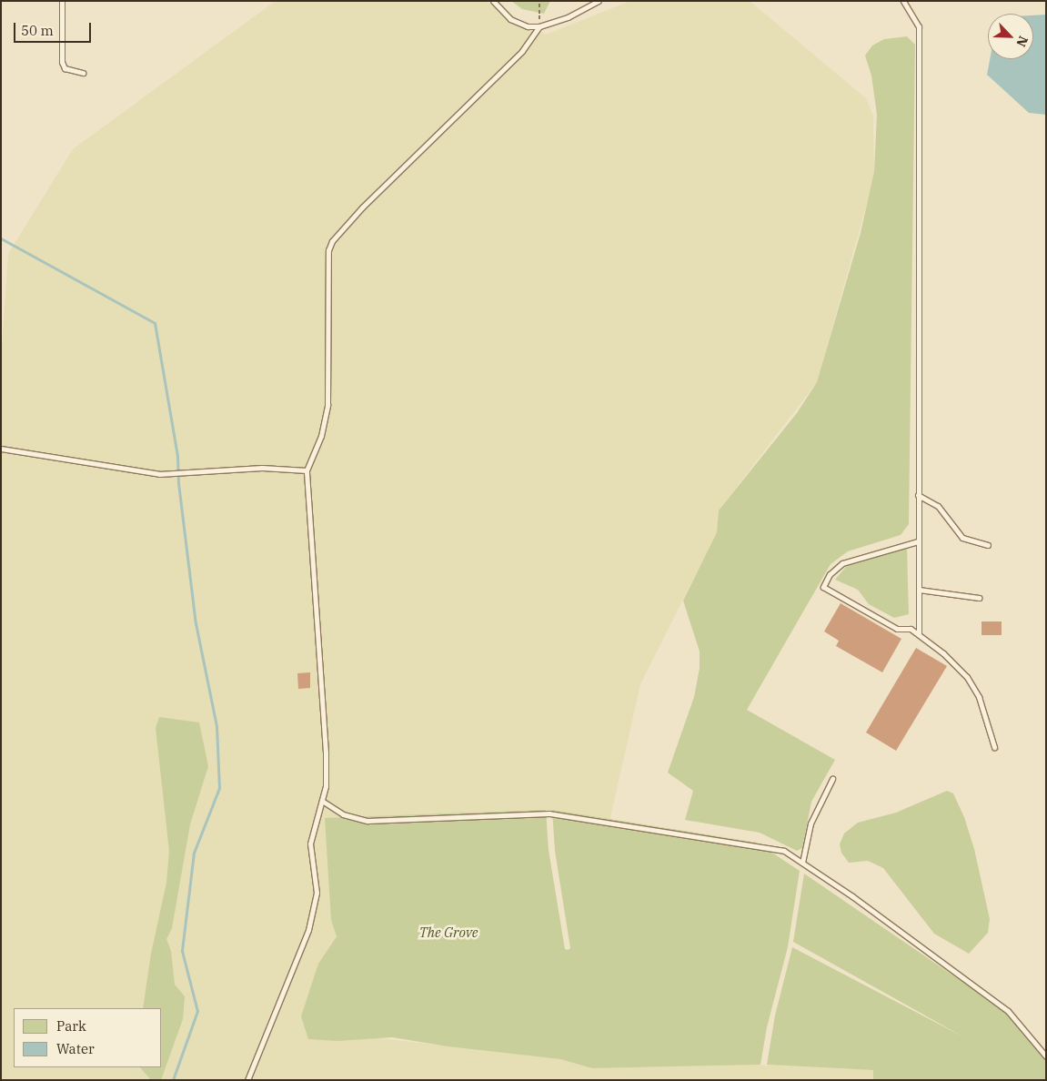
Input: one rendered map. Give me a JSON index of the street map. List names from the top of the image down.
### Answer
{
  "parks": ["The Grove"],
  "legend": ["Park", "Water"],
  "scale_bar": "50 m",
  "north": "bottom right"
}
